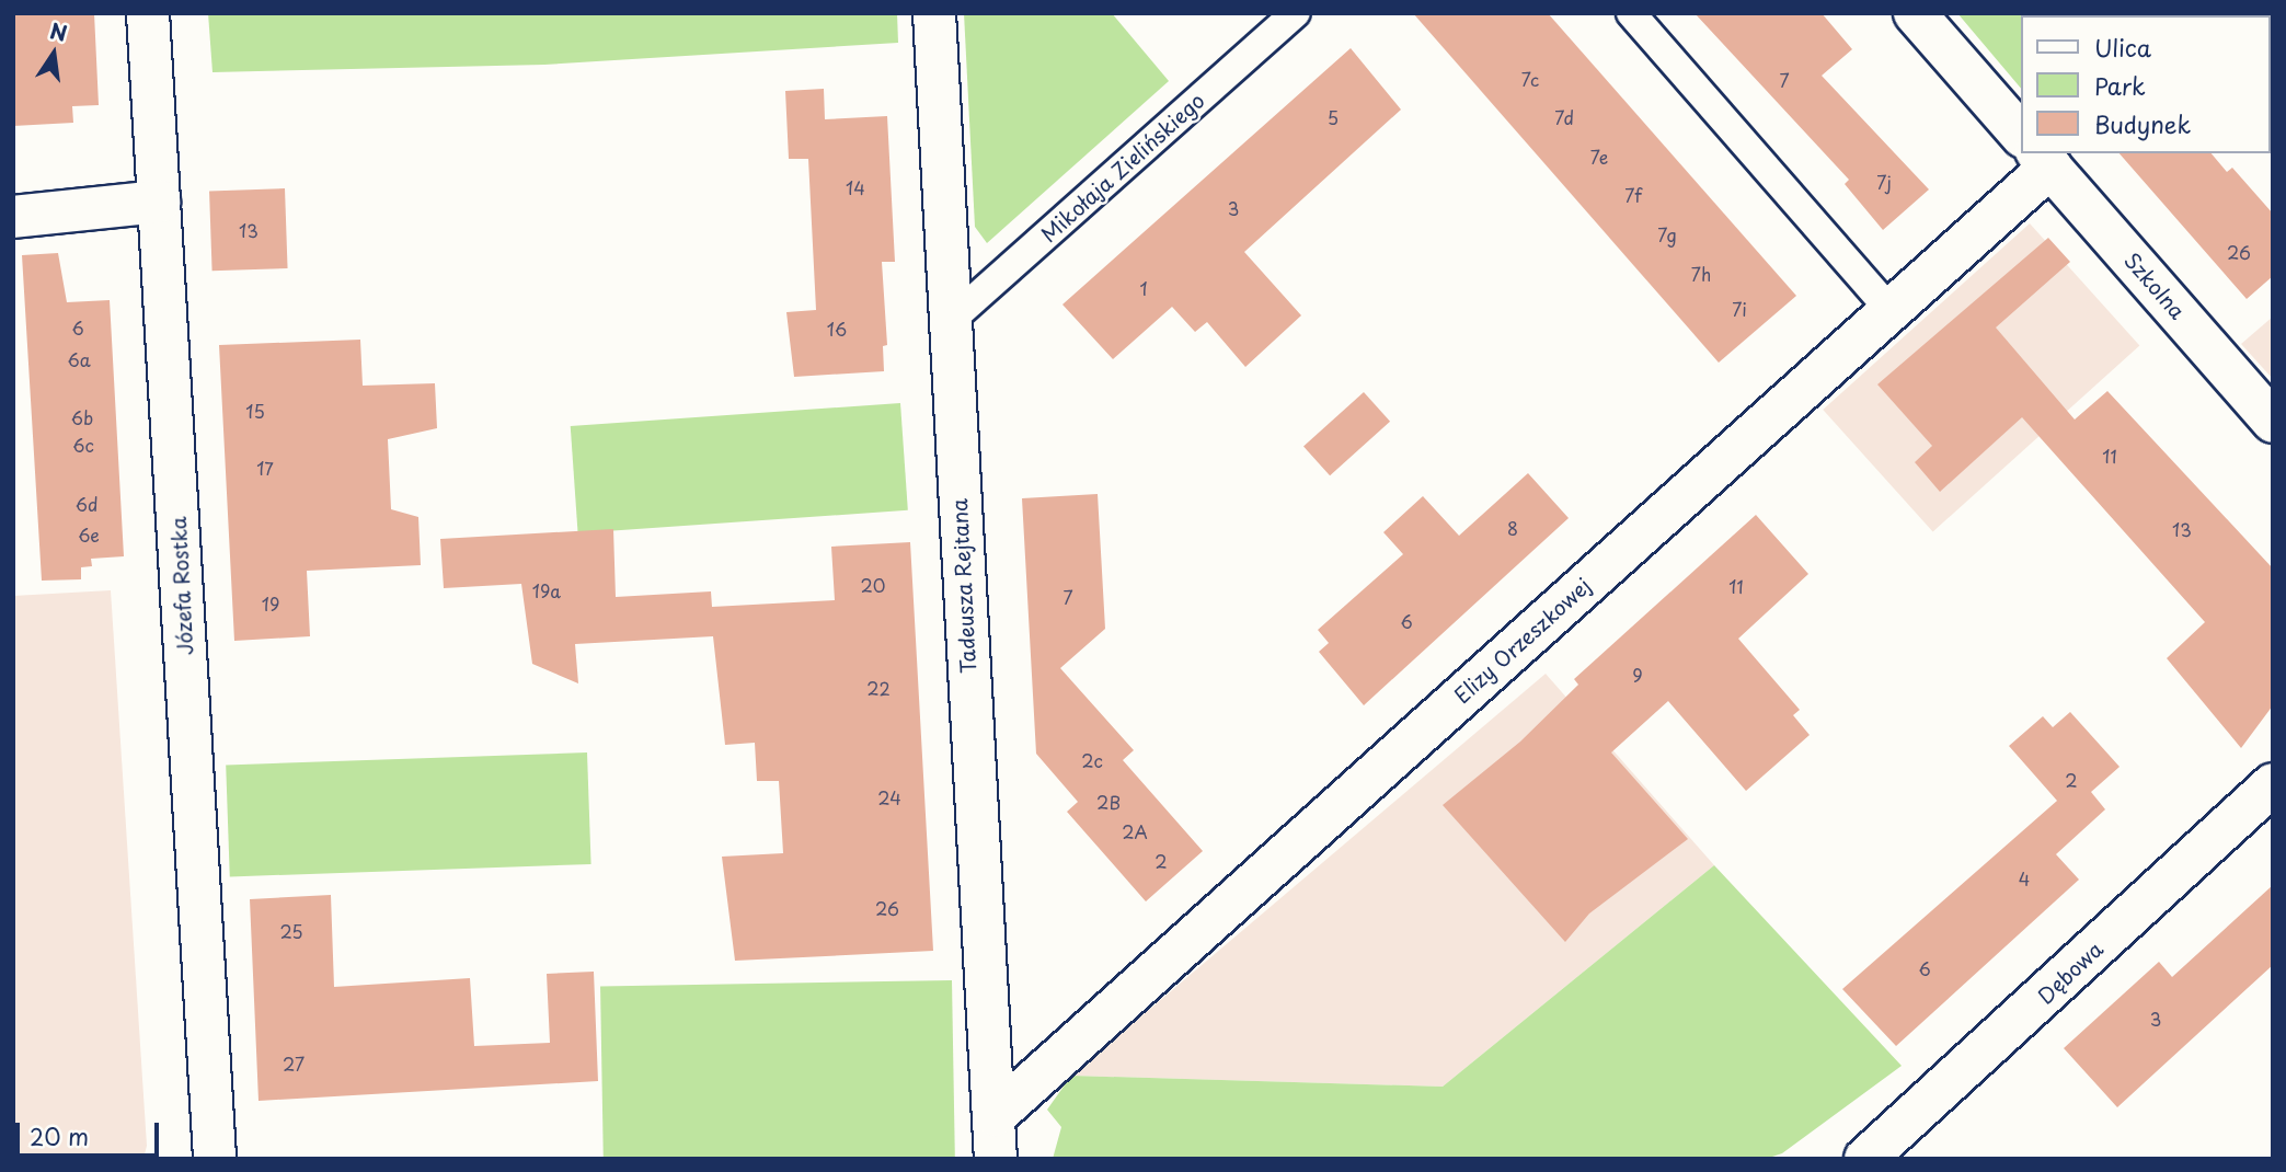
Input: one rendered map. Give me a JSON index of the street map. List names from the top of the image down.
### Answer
{
  "streets": {
    "street": [
      "Szkolna",
      "Józefa Rostka",
      "Tadeusza Rejtana",
      "Elizy Orzeszkowej",
      "Dębowa"
    ],
    "lane": ["Mikołaja Zielińskiego"]
  },
  "crossings": [
    ["Mikołaja Zielińskiego", "Tadeusza Rejtana"],
    ["Tadeusza Rejtana", "Elizy Orzeszkowej"]
  ],
  "house_numbers": [
    "7c",
    "7",
    "5",
    "7d",
    "7e",
    "7j",
    "14",
    "7f",
    "3",
    "13",
    "7g",
    "26",
    "7h",
    "1",
    "7i",
    "6",
    "16",
    "6a",
    "15",
    "6b",
    "6c",
    "11",
    "17",
    "6d",
    "8",
    "13",
    "6e",
    "20",
    "11",
    "19a",
    "7",
    "19",
    "6",
    "9",
    "22",
    "2c",
    "2",
    "24",
    "2B",
    "2A",
    "2",
    "4",
    "26",
    "25",
    "6",
    "3",
    "27"
  ],
  "legend": ["Ulica", "Park", "Budynek"],
  "scale_bar": "20 m",
  "north": "top"
}
